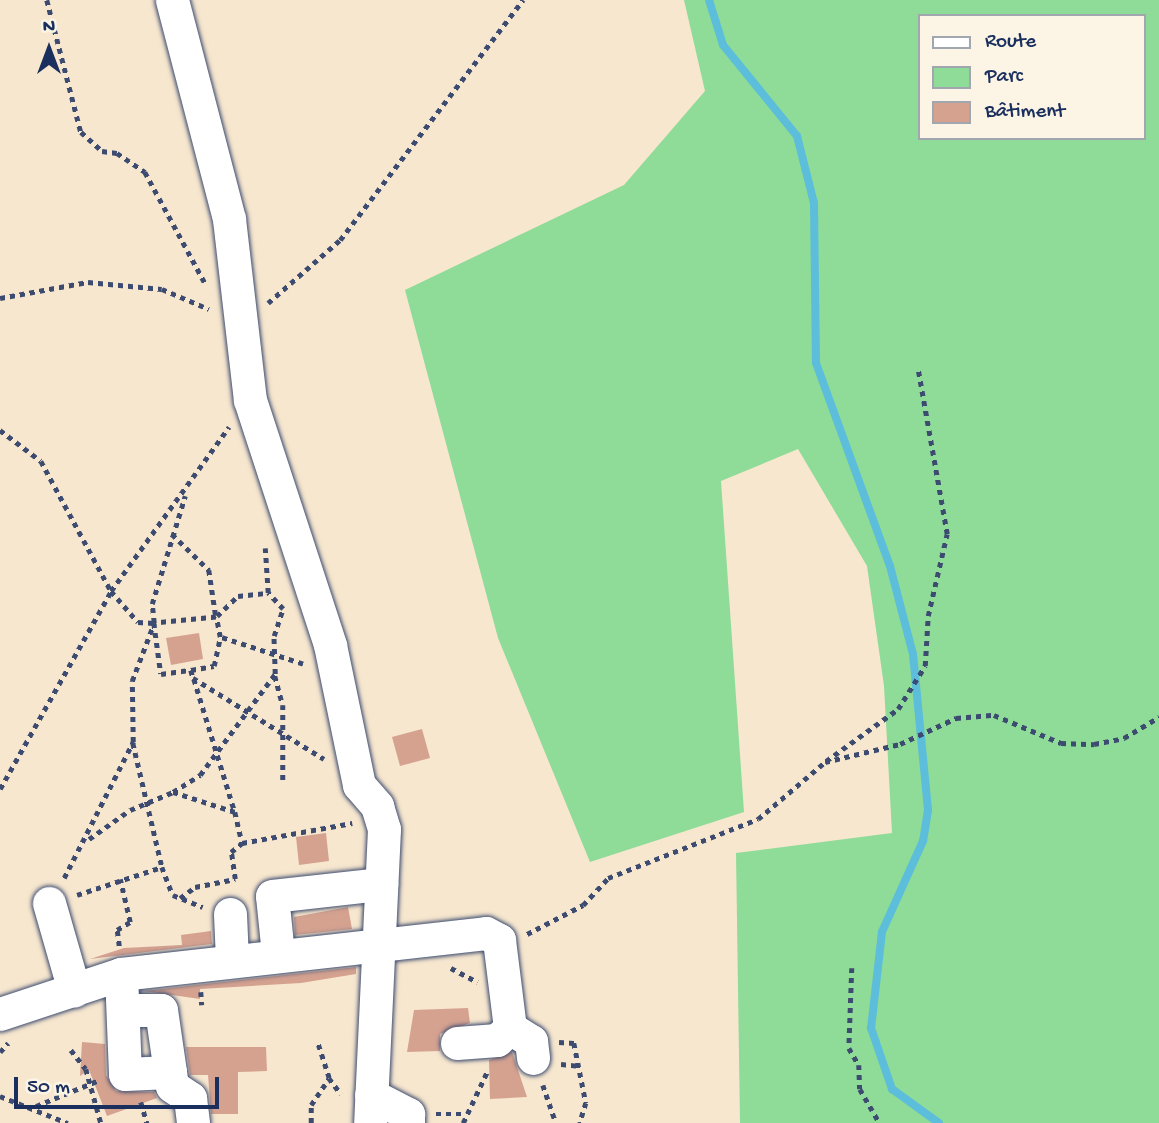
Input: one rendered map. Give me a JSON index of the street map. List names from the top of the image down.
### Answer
{
  "legend": ["Route", "Parc", "Bâtiment"],
  "scale_bar": "50 m",
  "north": "top"
}
